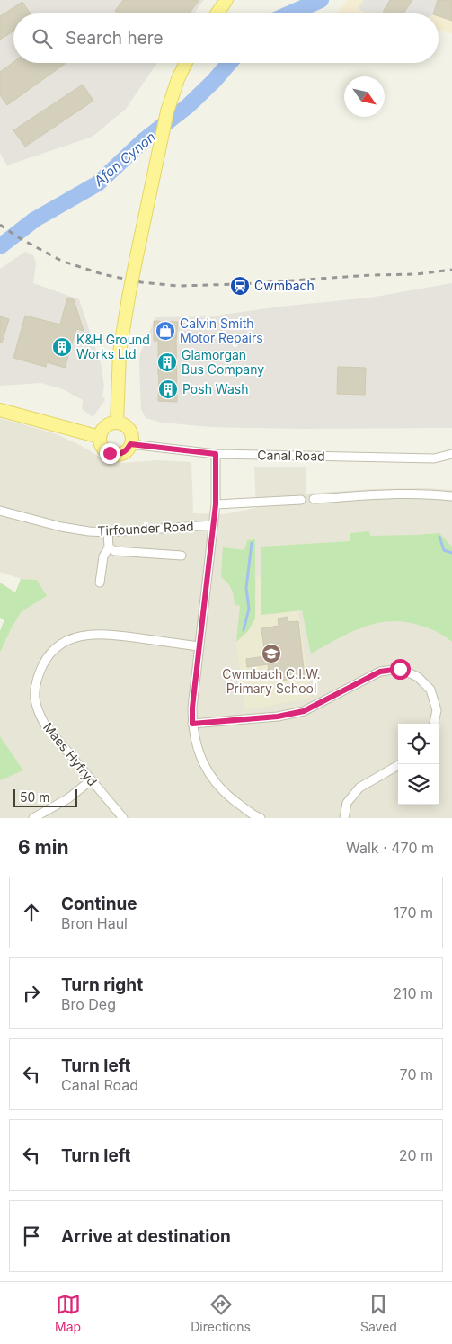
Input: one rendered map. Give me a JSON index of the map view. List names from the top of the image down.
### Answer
{
  "streets": {
    "street": ["Canal Road", "Tirfounder Road", "Maes Hyfryd"]
  },
  "water": ["Afon Cynon"],
  "places": {
    "station": ["Cwmbach"],
    "shop": ["Calvin Smith Motor Repairs"],
    "building": ["K&H Ground Works Ltd", "Glamorgan Bus Company", "Posh Wash"],
    "school or university": ["Cwmbach C.I.W. Primary School"]
  },
  "scale_bar": "50 m",
  "north": "bottom right",
  "page": {
    "search": "Search here",
    "scale": "50 m",
    "heading": ["6 min", "Walk · 470 m"],
    "list": [
      ["Continue", "Bron Haul", "170 m"],
      ["Turn right", "Bro Deg", "210 m"],
      ["Turn left", "Canal Road", "70 m"],
      ["Turn left", "20 m"],
      "Arrive at destination"
    ],
    "nav": ["Map", "Directions", "Saved"]
  }
}
